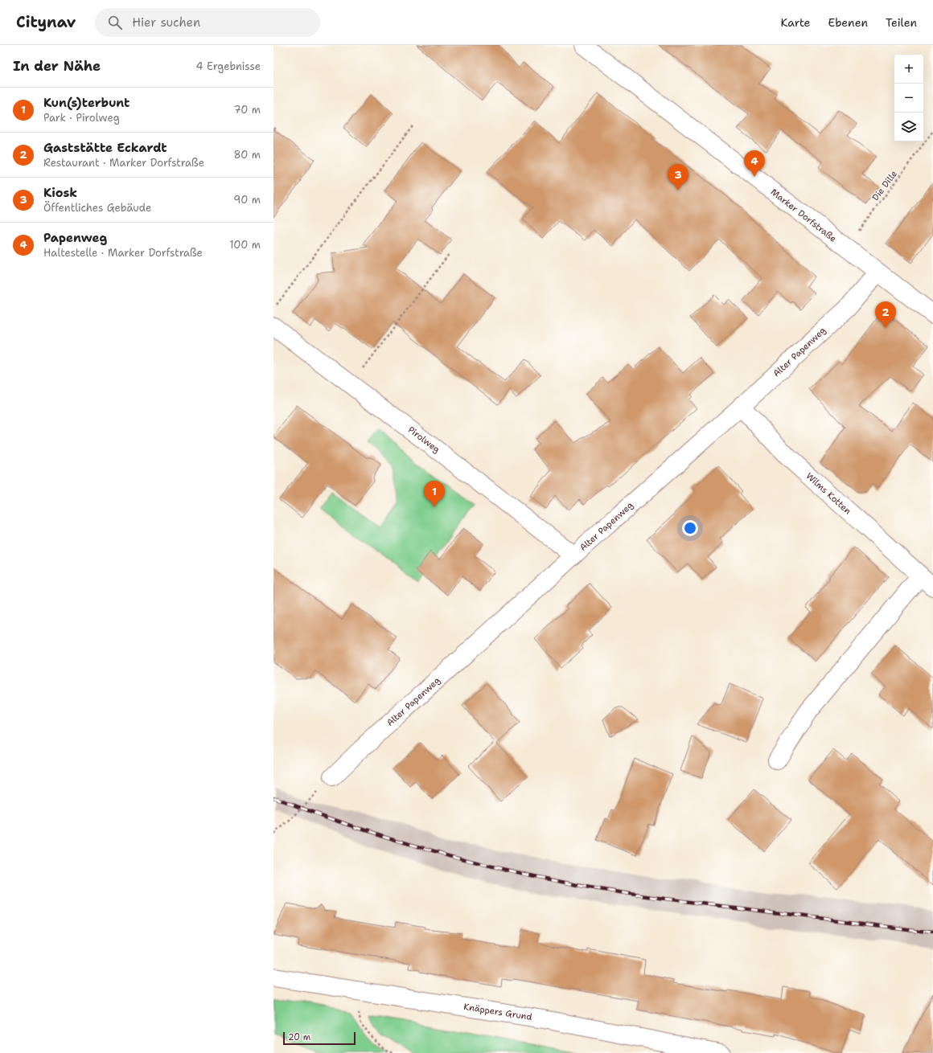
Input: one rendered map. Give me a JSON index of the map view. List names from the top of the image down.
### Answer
{
  "streets": {
    "street": [
      "Marker Dorfstraße",
      "Alter Papenweg",
      "Pirolweg",
      "Wilms Kotten",
      "Knäppers Grund"
    ],
    "path": ["Die Dille"]
  },
  "crossings": [
    ["Die Dille", "Marker Dorfstraße"],
    ["Marker Dorfstraße", "Alter Papenweg"],
    ["Alter Papenweg", "Pirolweg"],
    ["Alter Papenweg", "Wilms Kotten"]
  ],
  "scale_bar": "20 m",
  "page": {
    "header": "Citynav",
    "search": "Hier suchen",
    "nav": ["Karte", "Ebenen", "Teilen"],
    "heading": ["In der Nähe", "4 Ergebnisse"],
    "map_buttons": ["+", "−"],
    "list": [
      {
        "mark": "1",
        "name": "Kun(s)terbunt",
        "note": "Park · Pirolweg",
        "value": "70 m"
      },
      {
        "mark": "2",
        "name": "Gaststätte Eckardt",
        "note": "Restaurant · Marker Dorfstraße",
        "value": "80 m"
      },
      {
        "mark": "3",
        "name": "Kiosk",
        "note": "Öffentliches Gebäude",
        "value": "90 m"
      },
      {
        "mark": "4",
        "name": "Papenweg",
        "note": "Haltestelle · Marker Dorfstraße",
        "value": "100 m"
      }
    ],
    "pins": [
      "4",
      "3",
      "2",
      "1"
    ],
    "scale": "20 m"
  }
}
